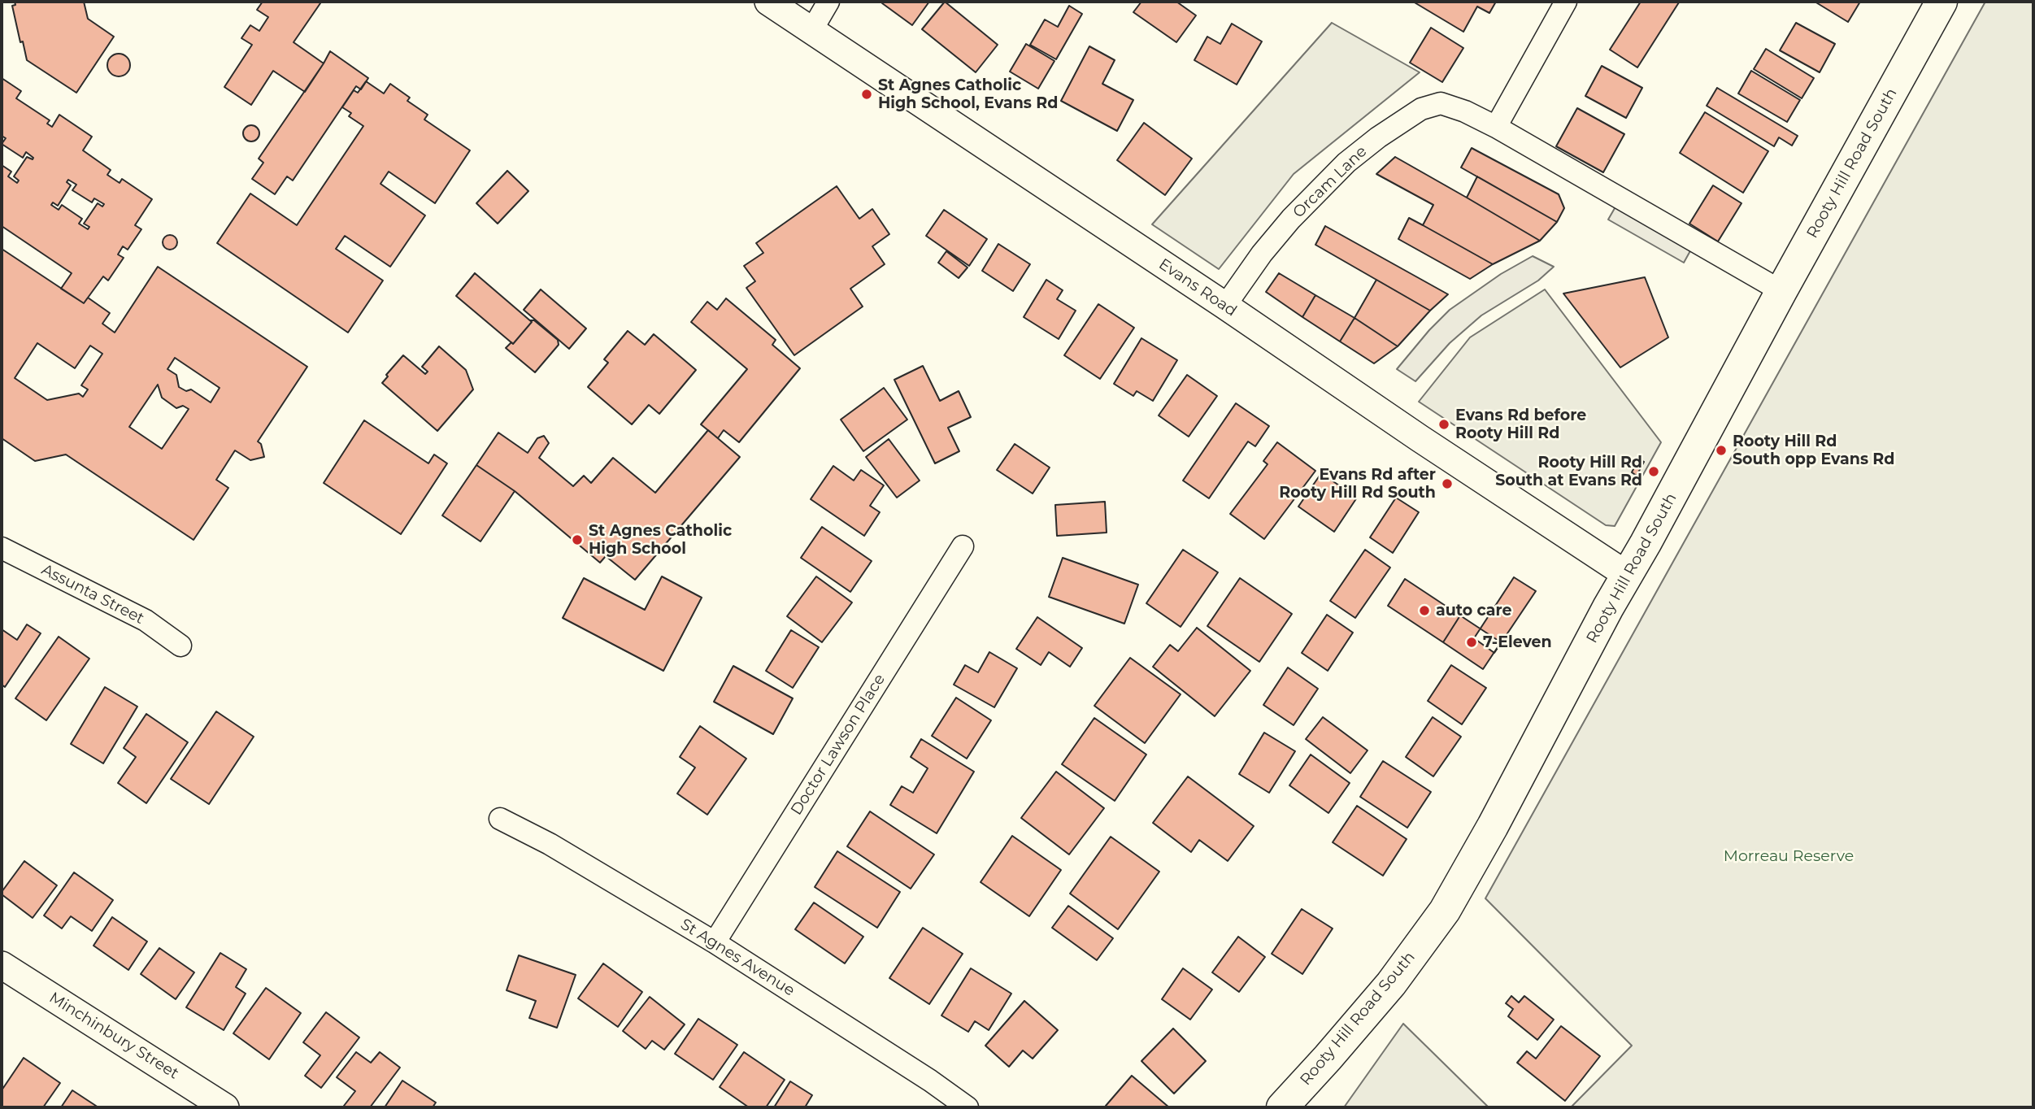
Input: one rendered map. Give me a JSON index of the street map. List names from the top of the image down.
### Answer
{
  "streets": {
    "main road": ["Rooty Hill Road South"],
    "street": [
      "Orcam Lane",
      "Evans Road",
      "Assunta Street",
      "Doctor Lawson Place",
      "St Agnes Avenue",
      "Minchinbury Street"
    ]
  },
  "crossings": [
    ["Rooty Hill Road South", "Orcam Lane"],
    ["Rooty Hill Road South", "Evans Road"],
    ["Orcam Lane", "Evans Road"],
    ["Doctor Lawson Place", "St Agnes Avenue"]
  ],
  "parks": ["Morreau Reserve"],
  "places": [
    "St Agnes Catholic High School, Evans Rd",
    "Evans Rd before Rooty Hill Rd",
    "Rooty Hill Rd South opp Evans Rd",
    "Rooty Hill Rd South at Evans Rd",
    "Evans Rd after Rooty Hill Rd South",
    "St Agnes Catholic High School",
    "auto care",
    "7-Eleven"
  ]
}
